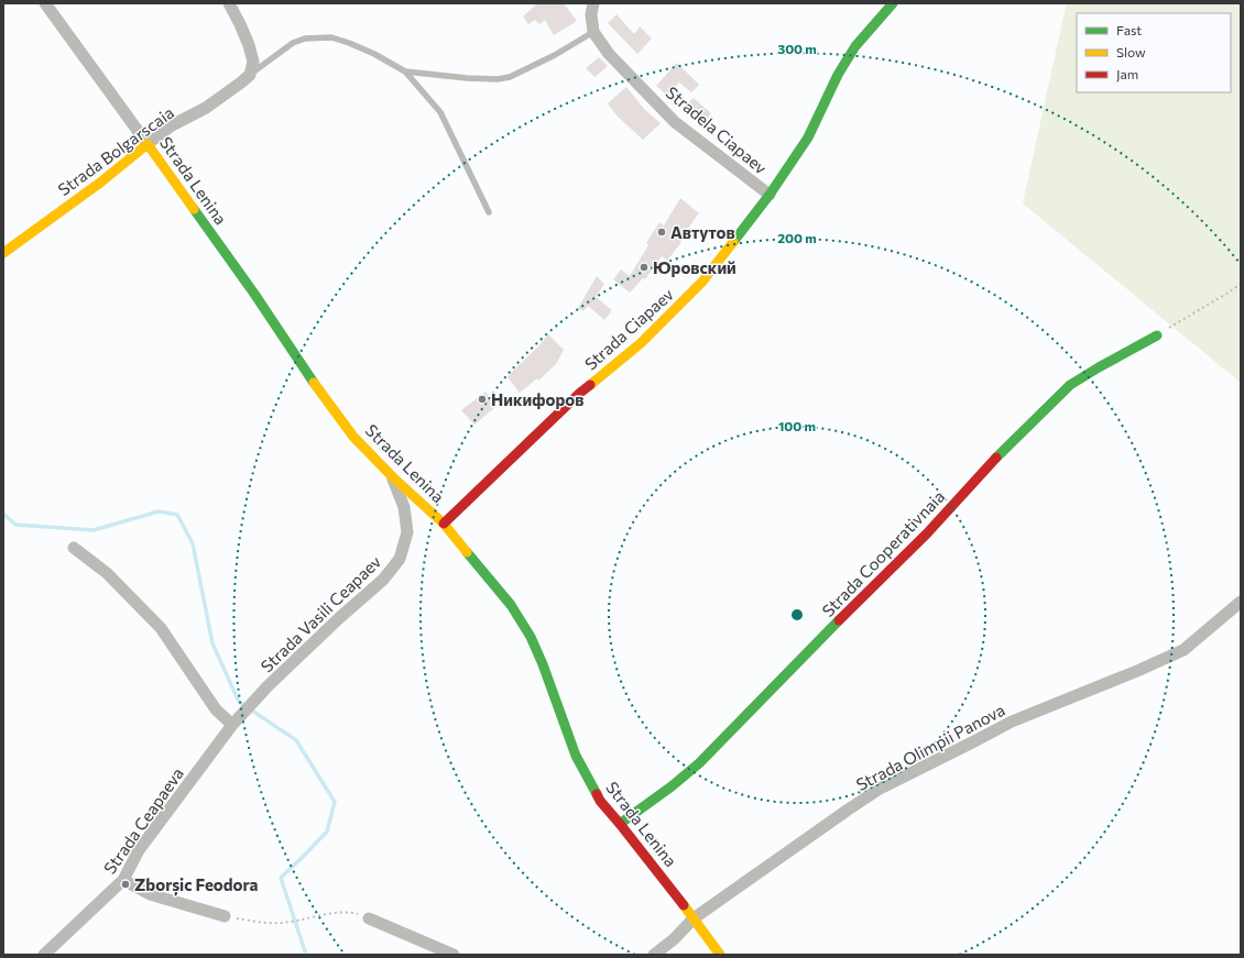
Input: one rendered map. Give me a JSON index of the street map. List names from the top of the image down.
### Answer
{
  "streets": {
    "street": [
      "Stradela Ciapaev",
      "Strada Bolgarscaia",
      "Strada Lenina",
      "Strada Ciapaev",
      "Strada Cooperativnaia",
      "Strada Vasili Ceapaev",
      "Strada Olimpii Panova",
      "Strada Ceapaeva"
    ]
  },
  "crossings": [
    ["Stradela Ciapaev", "Strada Ciapaev"],
    ["Strada Bolgarscaia", "Strada Lenina"],
    ["Strada Lenina", "Strada Ciapaev"],
    ["Strada Lenina", "Strada Cooperativnaia"],
    ["Strada Lenina", "Strada Vasili Ceapaev"],
    ["Strada Lenina", "Strada Olimpii Panova"],
    ["Strada Vasili Ceapaev", "Strada Ceapaeva"]
  ],
  "places": [
    "Автутов",
    "Юровский",
    "Никифоров",
    "Zborșic Feodora"
  ],
  "legend": ["Fast", "Slow", "Jam"],
  "rings": ["300 m", "200 m", "100 m"]
}
